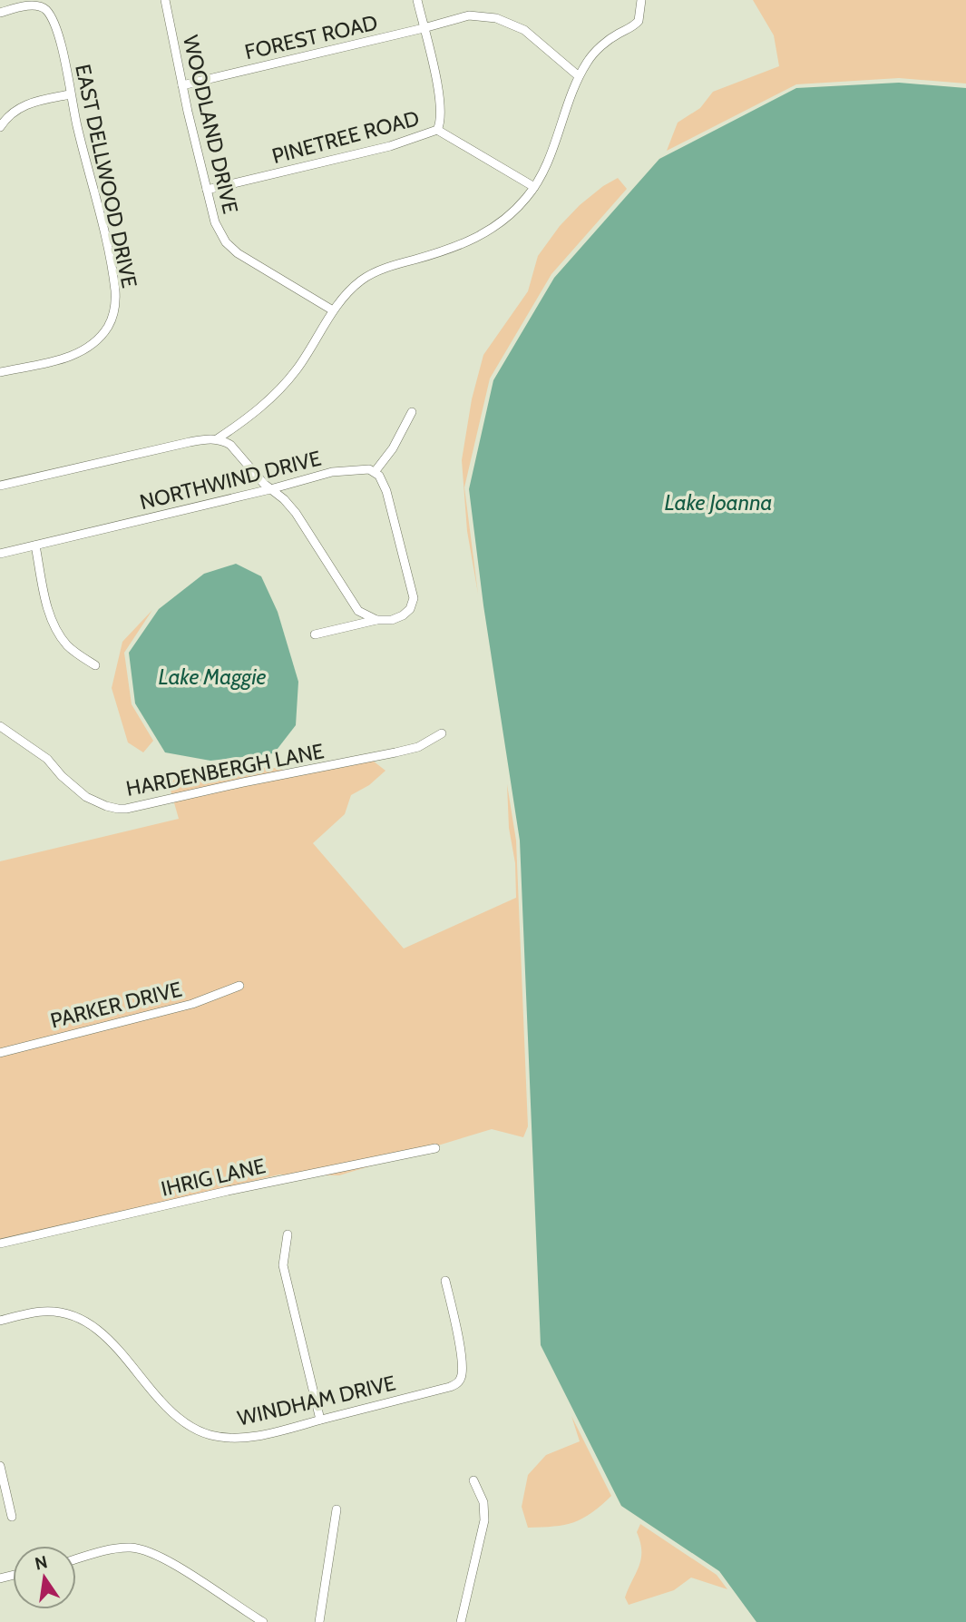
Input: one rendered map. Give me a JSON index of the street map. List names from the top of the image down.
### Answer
{
  "streets": {
    "street": [
      "FOREST ROAD",
      "WOODLAND DRIVE",
      "PINETREE ROAD",
      "EAST DELLWOOD DRIVE",
      "NORTHWIND DRIVE",
      "HARDENBERGH LANE",
      "PARKER DRIVE",
      "IHRIG LANE",
      "WINDHAM DRIVE"
    ]
  },
  "crossings": [
    ["FOREST ROAD", "WOODLAND DRIVE"],
    ["FOREST ROAD", "PINETREE ROAD"],
    ["WOODLAND DRIVE", "PINETREE ROAD"]
  ],
  "water": ["Lake Joanna", "Lake Maggie"],
  "north": "top"
}
